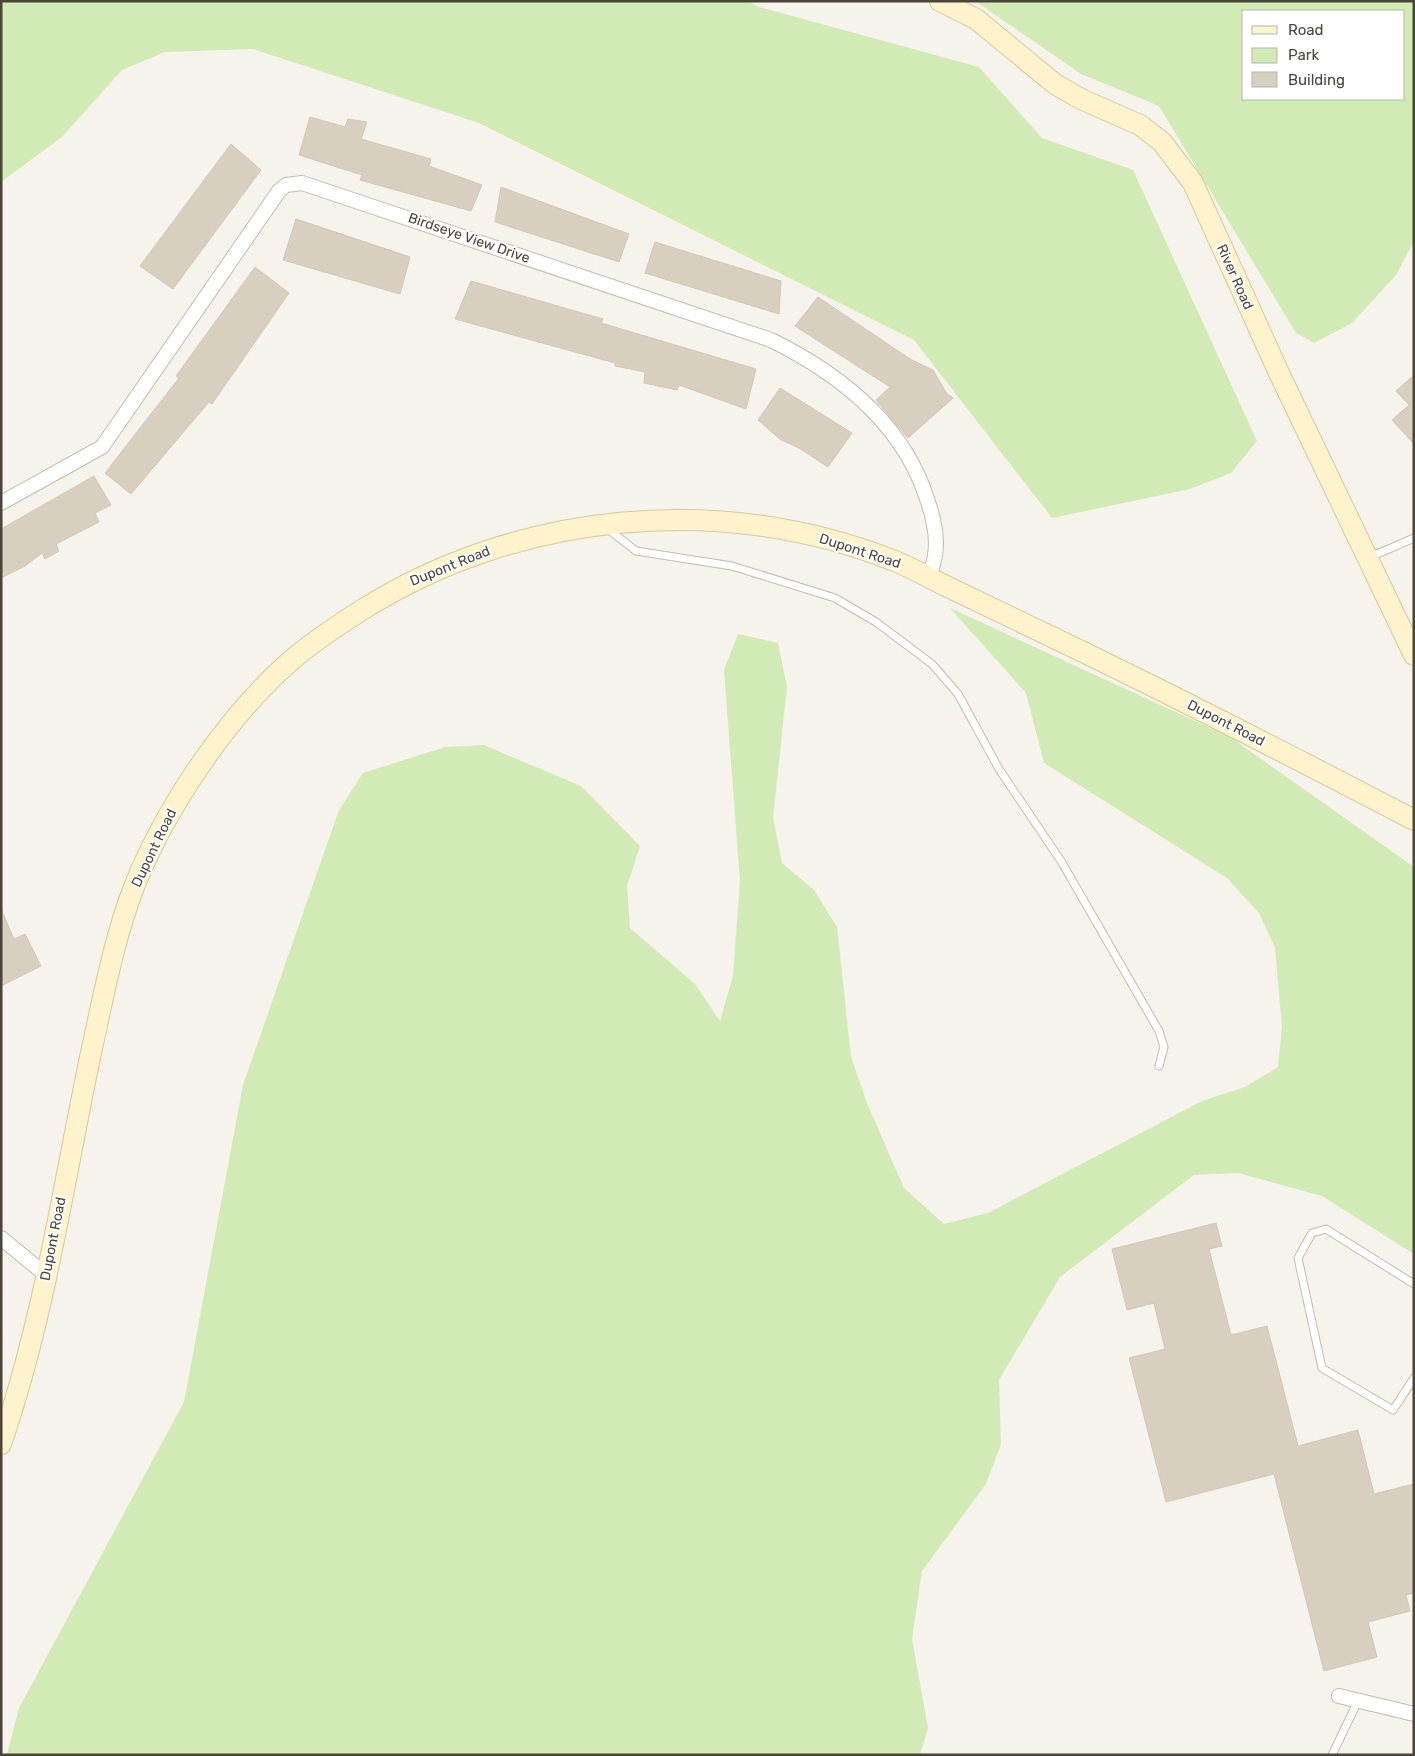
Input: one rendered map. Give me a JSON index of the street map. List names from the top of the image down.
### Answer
{
  "streets": {
    "street": ["Birdseye View Drive", "River Road", "Dupont Road"]
  },
  "crossings": [
    ["Birdseye View Drive", "Dupont Road"]
  ],
  "legend": ["Road", "Park", "Building"]
}
